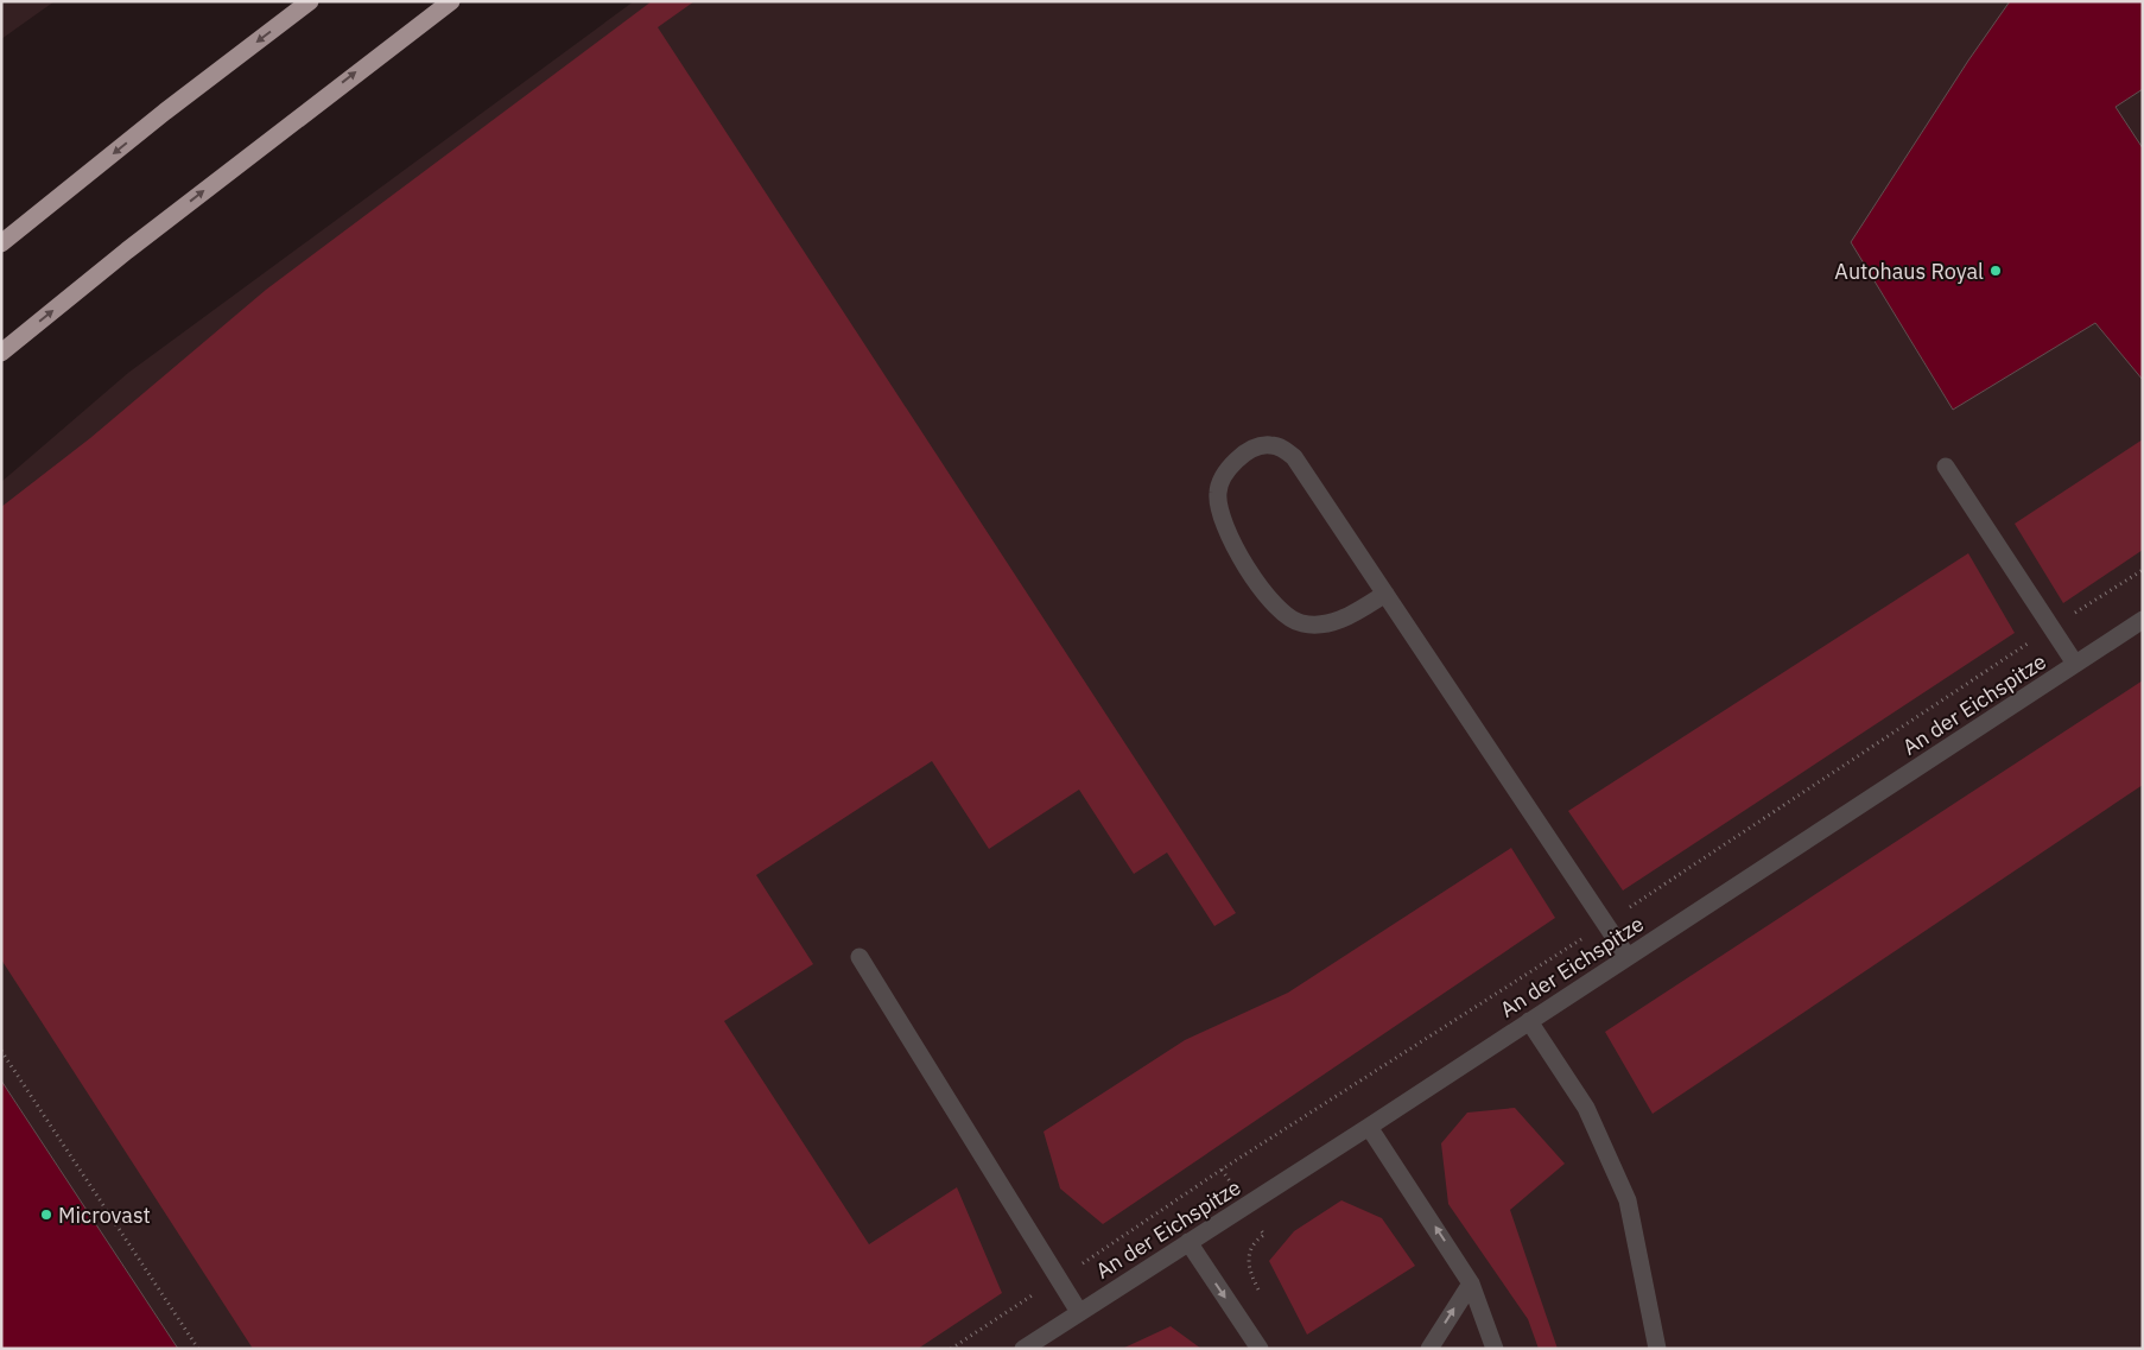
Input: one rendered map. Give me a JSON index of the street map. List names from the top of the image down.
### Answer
{
  "streets": {
    "street": ["An der Eichspitze"]
  },
  "places": ["Autohaus Royal", "Microvast"]
}
